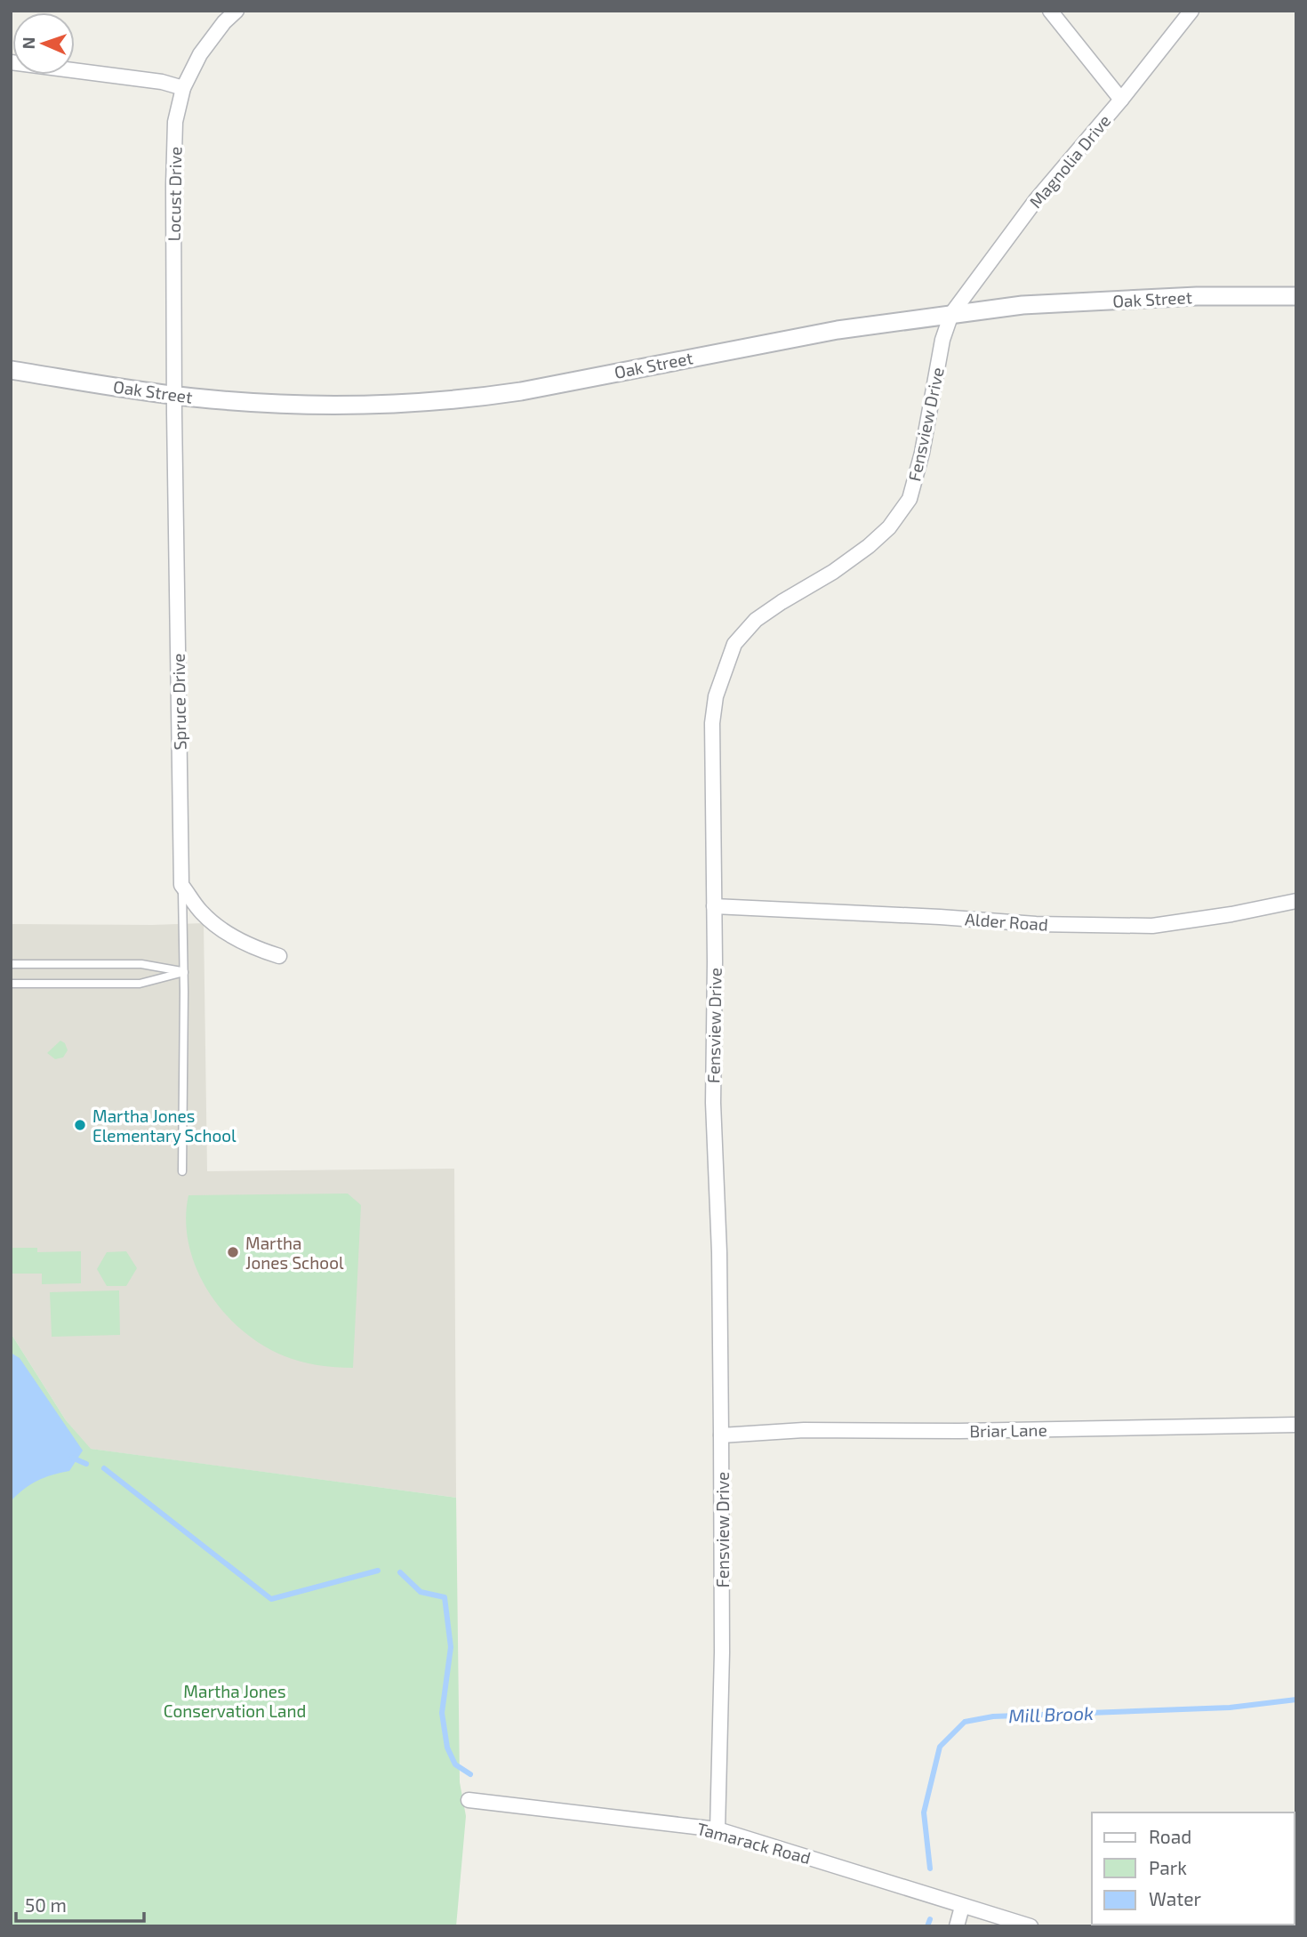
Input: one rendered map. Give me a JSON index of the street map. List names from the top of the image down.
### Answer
{
  "streets": {
    "street": [
      "Magnolia Drive",
      "Locust Drive",
      "Oak Street",
      "Fensview Drive",
      "Spruce Drive",
      "Alder Road",
      "Briar Lane",
      "Tamarack Road"
    ]
  },
  "crossings": [
    ["Magnolia Drive", "Oak Street"],
    ["Magnolia Drive", "Fensview Drive"],
    ["Locust Drive", "Oak Street"],
    ["Locust Drive", "Spruce Drive"],
    ["Oak Street", "Fensview Drive"],
    ["Oak Street", "Spruce Drive"],
    ["Fensview Drive", "Alder Road"],
    ["Fensview Drive", "Briar Lane"],
    ["Fensview Drive", "Tamarack Road"]
  ],
  "water": ["Mill Brook"],
  "parks": ["Martha Jones Conservation Land"],
  "places": ["Martha Jones Elementary School", "Martha Jones School"],
  "legend": ["Road", "Park", "Water"],
  "scale_bar": "50 m",
  "north": "left"
}
